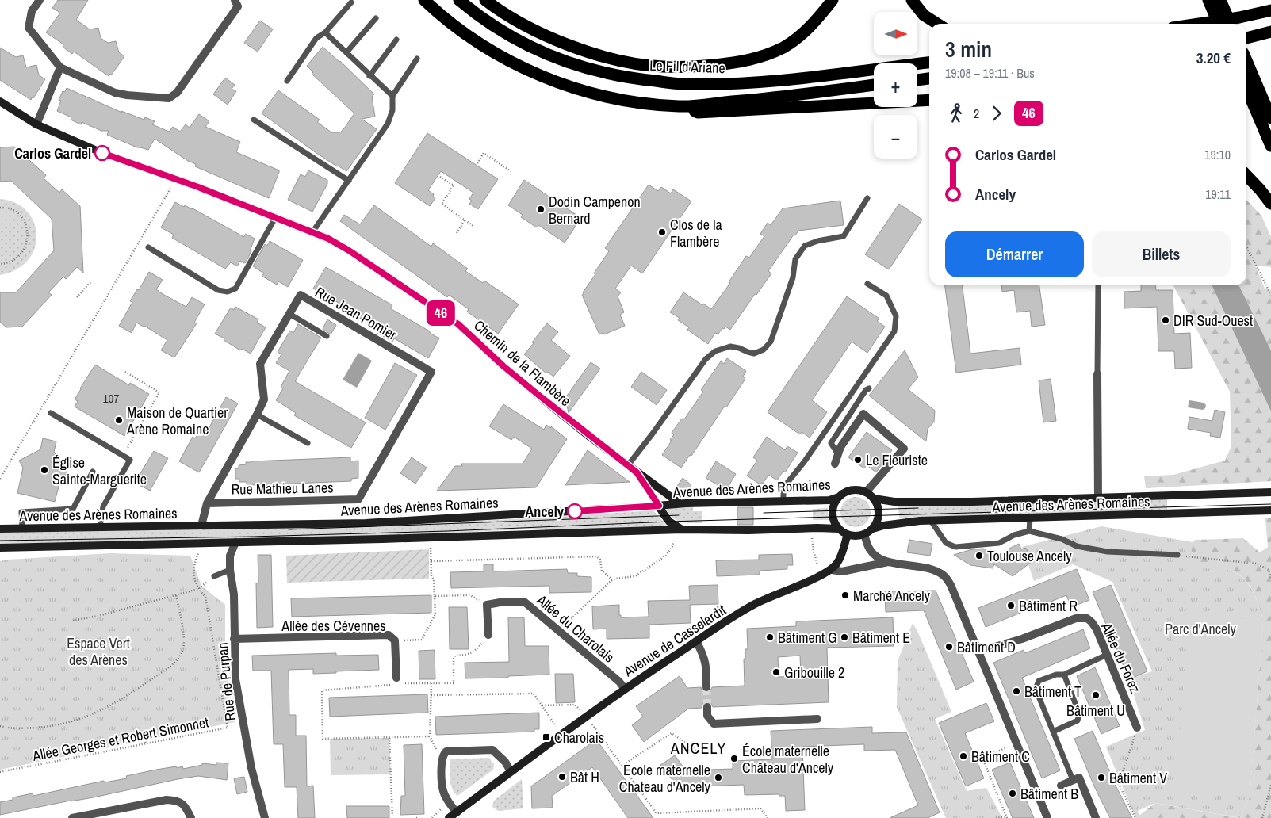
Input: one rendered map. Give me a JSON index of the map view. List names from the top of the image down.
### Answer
{
  "streets": {
    "highway": ["Le Fil d'Ariane"],
    "main road": ["Chemin de la Flambère", "Avenue des Arènes Romaines", "Avenue de Casselardit"],
    "street": [
      "Rue Jean Pomier",
      "Rue Mathieu Lanes",
      "Allée des Cévennes",
      "Allée du Charolais",
      "Allée du Forez",
      "Rue de Purpan"
    ],
    "path": ["Allée Georges et Robert Simonnet"]
  },
  "crossings": [
    ["Rue Jean Pomier", "Rue Mathieu Lanes"],
    ["Rue Jean Pomier", "Avenue des Arènes Romaines"],
    ["Chemin de la Flambère", "Avenue des Arènes Romaines"],
    ["Avenue des Arènes Romaines", "Rue de Purpan"],
    ["Allée des Cévennes", "Rue de Purpan"],
    ["Allée du Charolais", "Avenue de Casselardit"]
  ],
  "districts": ["ANCELY"],
  "parks": ["Parc d'Ancely", "Espace Vert des Arènes"],
  "places": {
    "other": [
      "Carlos Gardel",
      "Dodin Campenon Bernard",
      "Clos de la Flambère",
      "DIR Sud-Ouest",
      "Maison de Quartier Arène Romaine",
      "Le Fleuriste",
      "Église Sainte-Marguerite",
      "Ancely",
      "Toulouse Ancely",
      "Marché Ancely",
      "Bâtiment R",
      "Bâtiment G",
      "Bâtiment E",
      "Bâtiment D",
      "Gribouille 2",
      "Bâtiment T",
      "Bâtiment U",
      "Bâtiment C",
      "École maternelle Château d'Ancely",
      "Bât H",
      "Ecole maternelle Chateau d'Ancely",
      "Bâtiment V",
      "Bâtiment B"
    ],
    "transit": ["Charolais"]
  },
  "lines": ["bus line 46"],
  "house_numbers": ["107"],
  "north": "right",
  "page": {
    "on_map": "46",
    "map_buttons": ["+", "−"],
    "heading": ["3 min", "19:08 – 19:11 · Bus", "3.20 €"],
    "legs": ["2", "46"],
    "list": [
      {
        "name": "Carlos Gardel",
        "value": "19:10"
      },
      {
        "name": "Ancely",
        "value": "19:11"
      }
    ],
    "buttons": ["Démarrer", "Billets"]
  }
}
